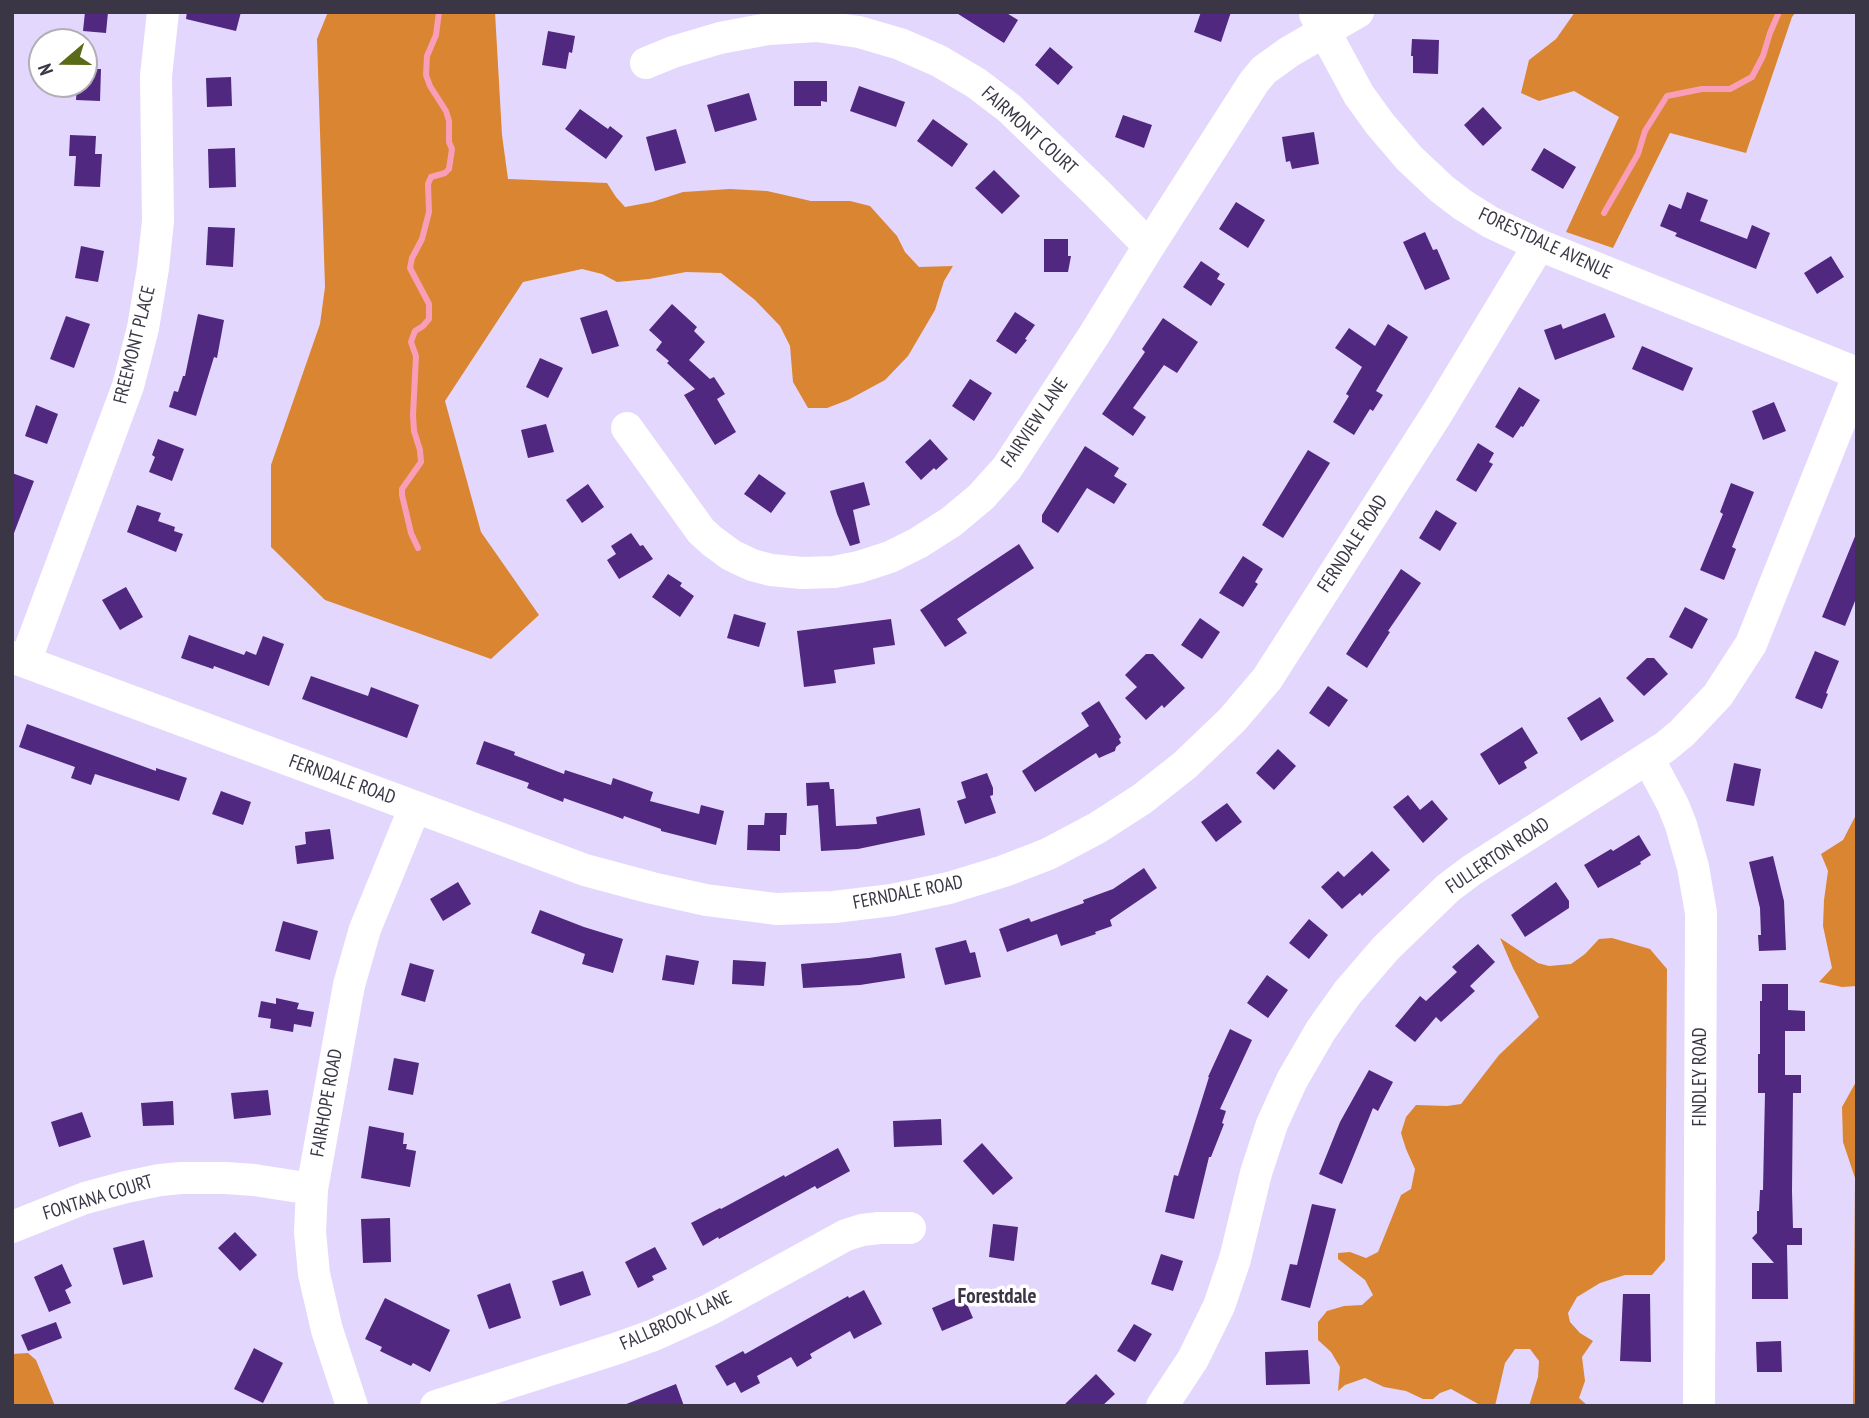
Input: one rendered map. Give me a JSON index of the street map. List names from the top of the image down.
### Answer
{
  "streets": {
    "street": [
      "FAIRMONT COURT",
      "FORESTDALE AVENUE",
      "FREEMONT PLACE",
      "FAIRVIEW LANE",
      "FERNDALE ROAD",
      "FULLERTON ROAD",
      "FINDLEY ROAD",
      "FAIRHOPE ROAD",
      "FONTANA COURT",
      "FALLBROOK LANE"
    ]
  },
  "crossings": [
    ["FAIRMONT COURT", "FAIRVIEW LANE"],
    ["FORESTDALE AVENUE", "FAIRVIEW LANE"],
    ["FORESTDALE AVENUE", "FERNDALE ROAD"],
    ["FREEMONT PLACE", "FERNDALE ROAD"],
    ["FERNDALE ROAD", "FAIRHOPE ROAD"],
    ["FULLERTON ROAD", "FINDLEY ROAD"],
    ["FAIRHOPE ROAD", "FONTANA COURT"]
  ],
  "districts": ["Forestdale"],
  "north": "left"
}
